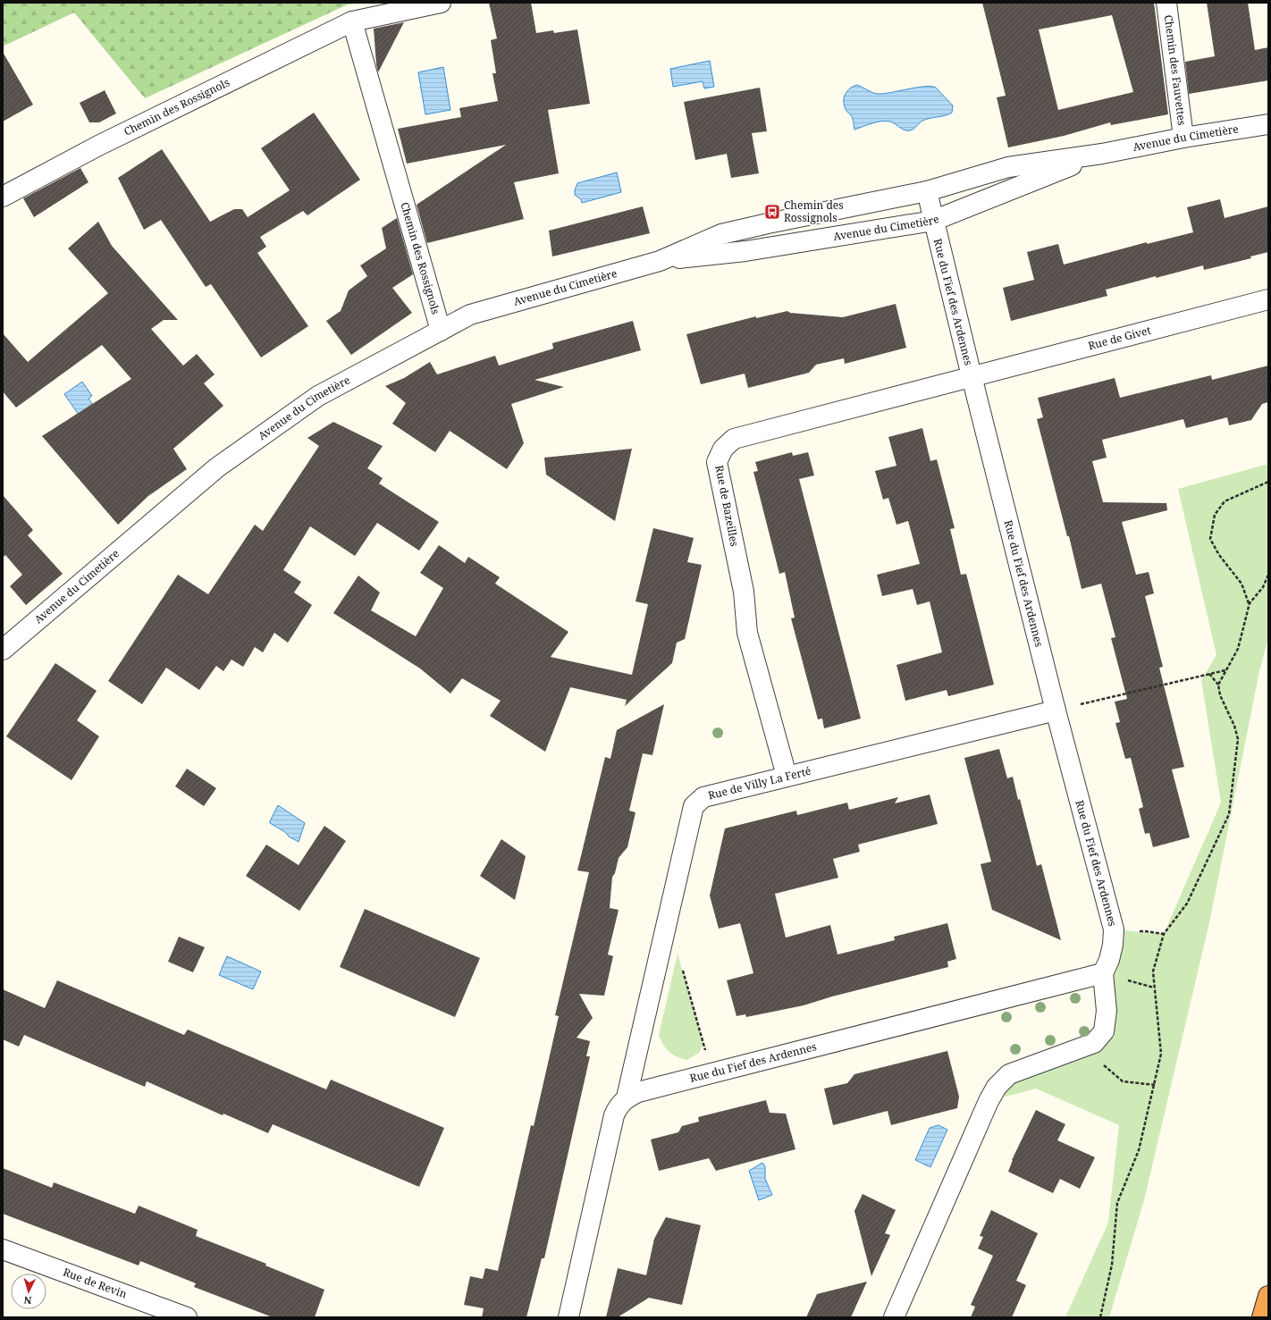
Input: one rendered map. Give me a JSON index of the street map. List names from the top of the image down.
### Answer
{
  "streets": {
    "street": [
      "Chemin des Fauvettes",
      "Chemin des Rossignols",
      "Avenue du Cimetière",
      "Rue du Fief des Ardennes",
      "Rue de Givet",
      "Rue de Bazeilles",
      "Rue de Villy La Ferté",
      "Rue de Revin"
    ]
  },
  "crossings": [
    ["Chemin des Fauvettes", "Avenue du Cimetière"],
    ["Chemin des Rossignols", "Avenue du Cimetière"],
    ["Avenue du Cimetière", "Rue du Fief des Ardennes"],
    ["Rue du Fief des Ardennes", "Rue de Givet"],
    ["Rue du Fief des Ardennes", "Rue de Bazeilles"],
    ["Rue du Fief des Ardennes", "Rue de Villy La Ferté"],
    ["Rue de Givet", "Rue de Bazeilles"],
    ["Rue de Bazeilles", "Rue de Villy La Ferté"]
  ],
  "places": {
    "bus stop": ["Chemin des Rossignols"]
  },
  "north": "bottom"
}
